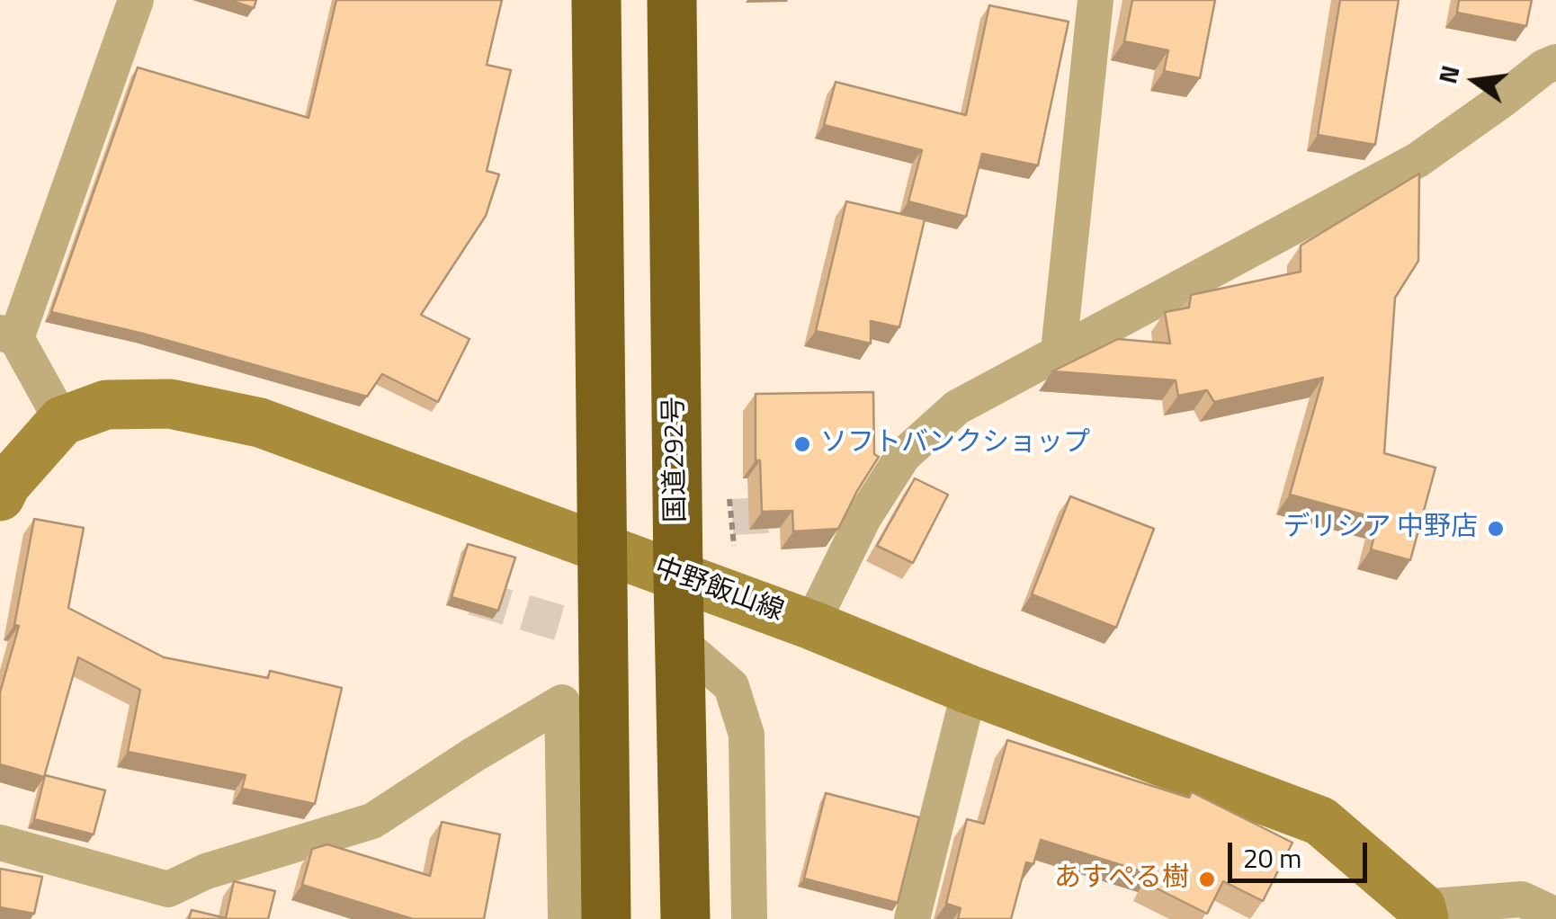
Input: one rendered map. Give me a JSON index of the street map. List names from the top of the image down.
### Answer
{
  "streets": {
    "highway": ["国道292号"],
    "main road": ["中野飯山線"]
  },
  "crossings": [
    ["国道292号", "中野飯山線"]
  ],
  "places": ["ソフトバンクショップ", "デリシア 中野店", "あすぺる樹"],
  "scale_bar": "20 m",
  "north": "left"
}
